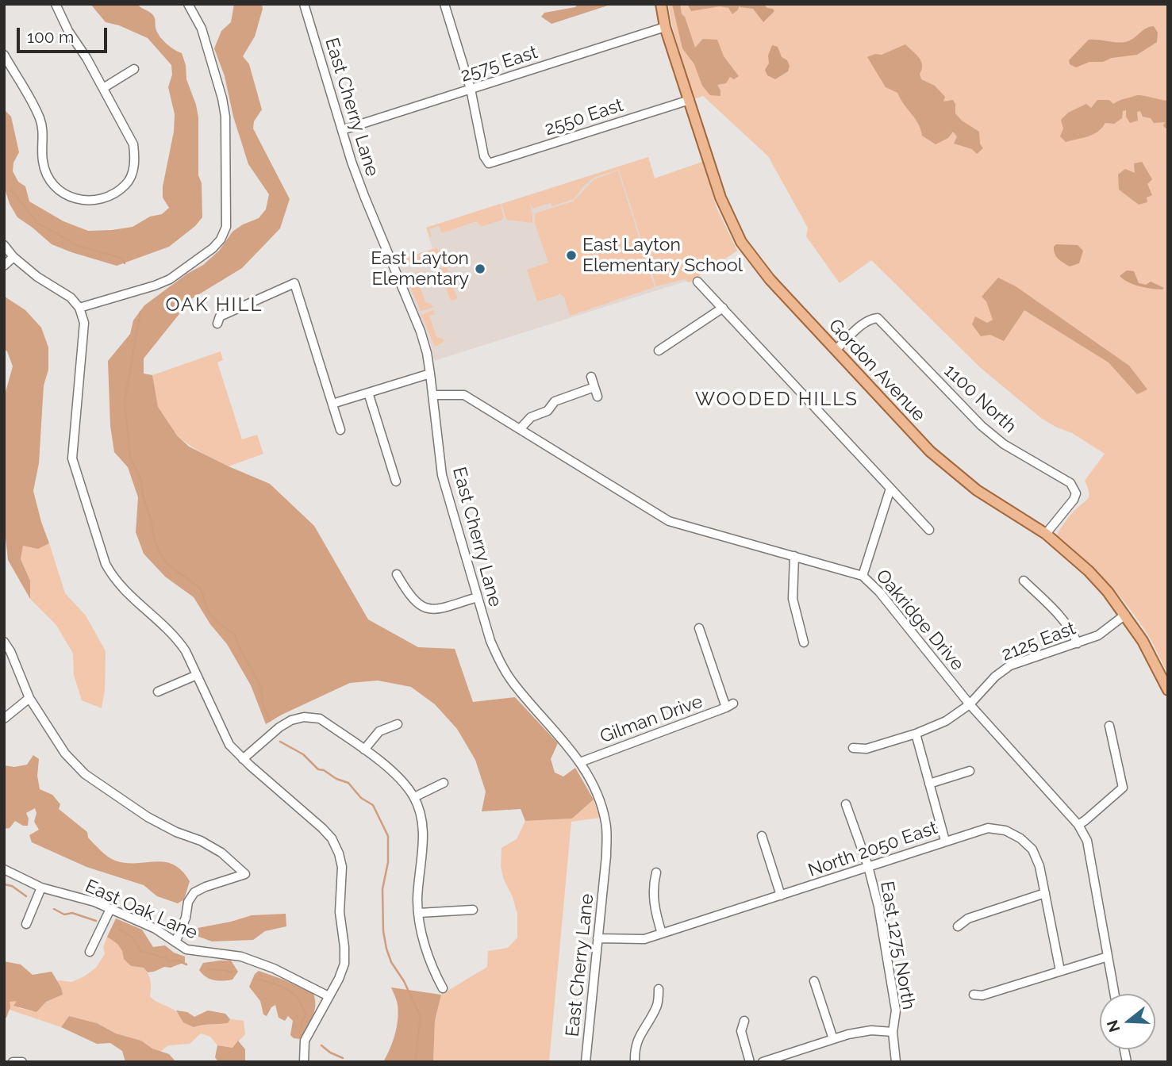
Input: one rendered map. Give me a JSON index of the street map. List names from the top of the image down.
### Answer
{
  "streets": {
    "main road": ["Gordon Avenue"],
    "street": [
      "2575 East",
      "East Cherry Lane",
      "2550 East",
      "1100 North",
      "Oakridge Drive",
      "2125 East",
      "Gilman Drive",
      "North 2050 East",
      "East Oak Lane",
      "East 1275 North"
    ]
  },
  "crossings": [
    ["2575 East", "East Cherry Lane"],
    ["2575 East", "2550 East"],
    ["2575 East", "Gordon Avenue"],
    ["East Cherry Lane", "Oakridge Drive"],
    ["East Cherry Lane", "Gilman Drive"],
    ["East Cherry Lane", "North 2050 East"],
    ["2550 East", "Gordon Avenue"],
    ["Gordon Avenue", "1100 North"],
    ["Gordon Avenue", "2125 East"],
    ["Oakridge Drive", "2125 East"],
    ["North 2050 East", "East 1275 North"]
  ],
  "districts": ["OAK HILL", "WOODED HILLS"],
  "places": ["East Layton Elementary School", "East Layton Elementary"],
  "scale_bar": "100 m",
  "north": "left"
}
